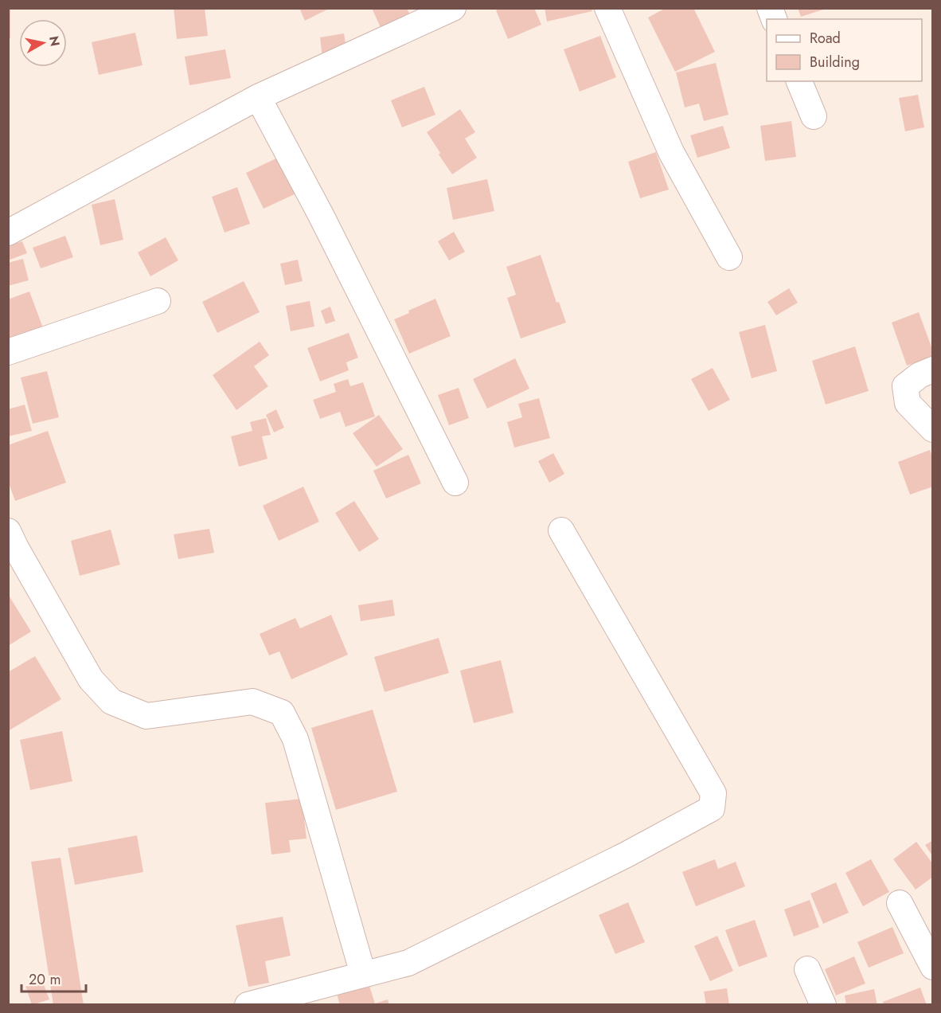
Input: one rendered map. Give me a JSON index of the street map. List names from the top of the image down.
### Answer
{
  "legend": ["Road", "Building"],
  "scale_bar": "20 m",
  "north": "right"
}
